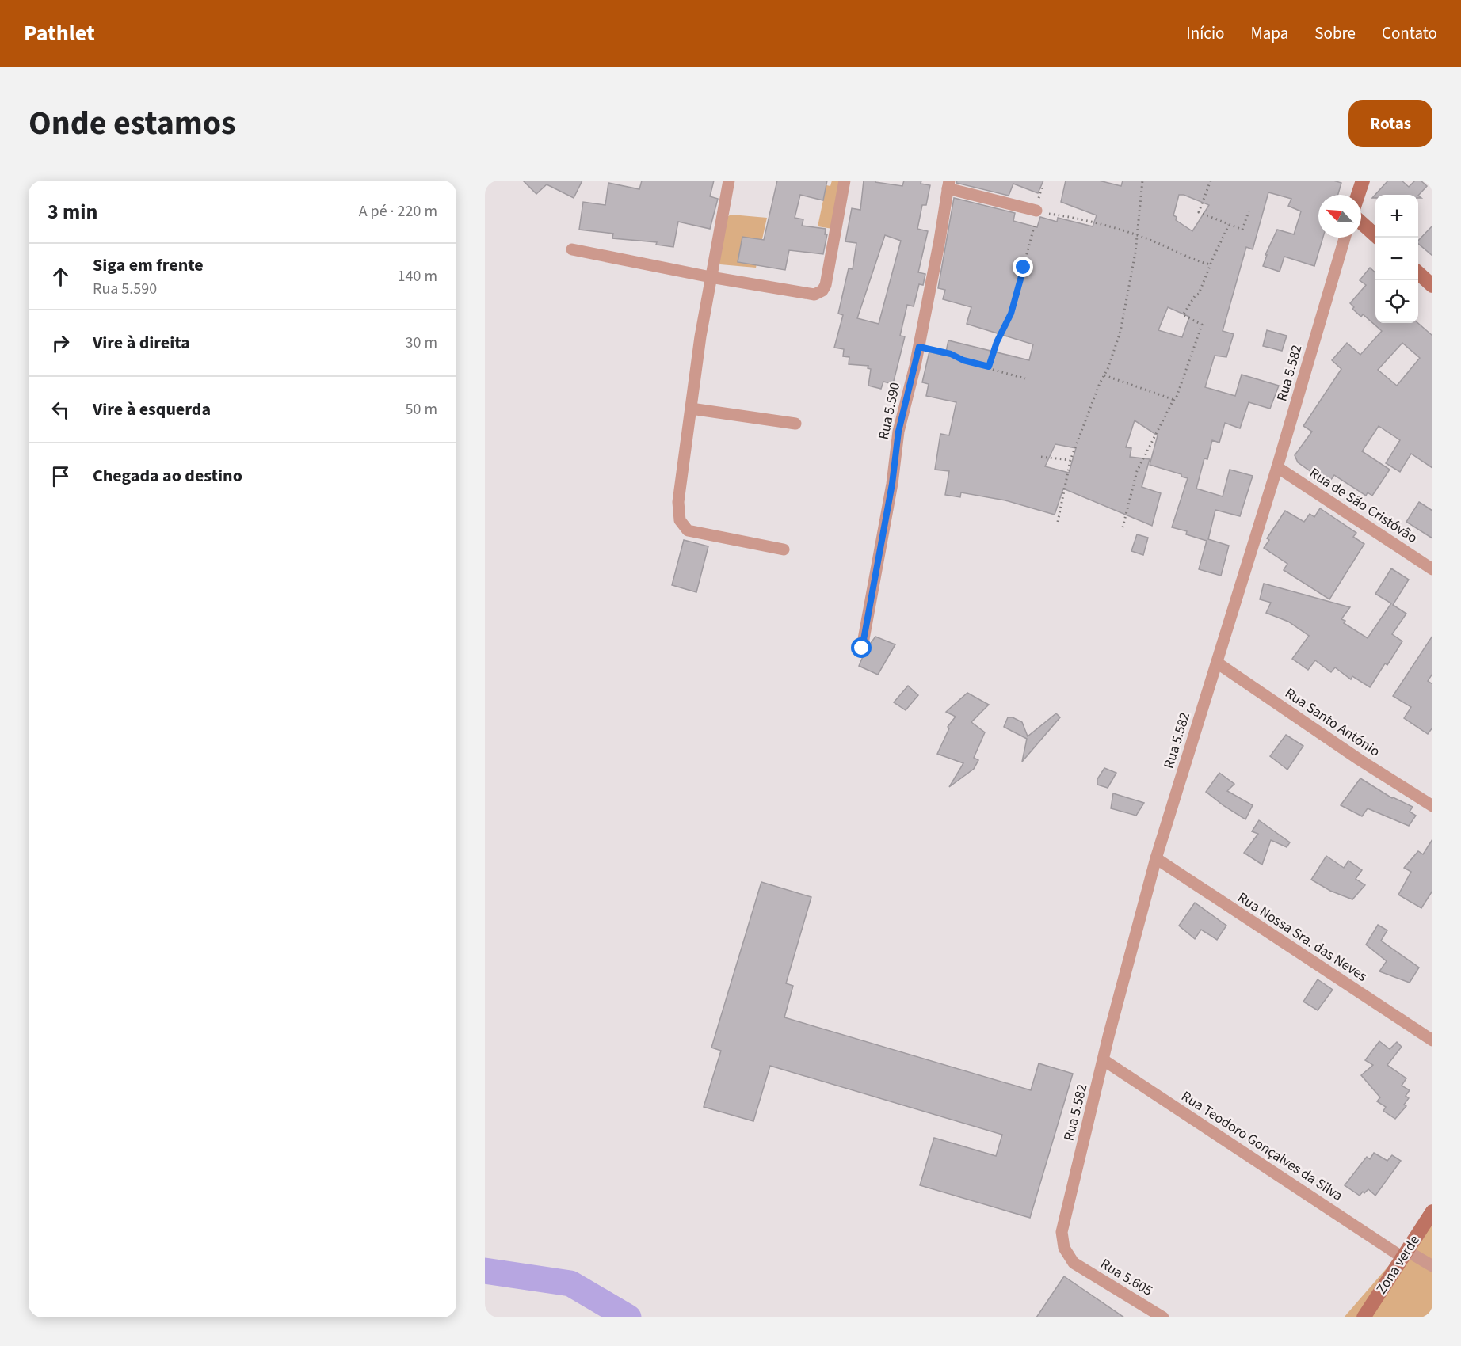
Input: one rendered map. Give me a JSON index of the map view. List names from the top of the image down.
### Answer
{
  "streets": {
    "street": [
      "Rua 5.582",
      "Rua 5.590",
      "Rua de São Cristóvão",
      "Rua Santo António",
      "Rua Nossa Sra. das Neves",
      "Rua Teodoro Gonçalves da Silva",
      "Zona verde",
      "Rua 5.605"
    ]
  },
  "crossings": [
    ["Rua 5.582", "Rua de São Cristóvão"],
    ["Rua 5.582", "Rua Santo António"],
    ["Rua 5.582", "Rua Nossa Sra. das Neves"],
    ["Rua 5.582", "Rua Teodoro Gonçalves da Silva"],
    ["Rua 5.582", "Rua 5.605"],
    ["Rua Teodoro Gonçalves da Silva", "Zona verde"]
  ],
  "north": "top left",
  "page": {
    "header": "Pathlet",
    "nav": [
      "Início",
      "Mapa",
      "Sobre",
      "Contato"
    ],
    "title": "Onde estamos",
    "buttons": "Rotas",
    "heading": ["3 min", "A pé · 220 m"],
    "map_buttons": ["+", "−"],
    "list": [
      ["Siga em frente", "Rua 5.590", "140 m"],
      ["Vire à direita", "30 m"],
      ["Vire à esquerda", "50 m"],
      "Chegada ao destino"
    ]
  }
}
